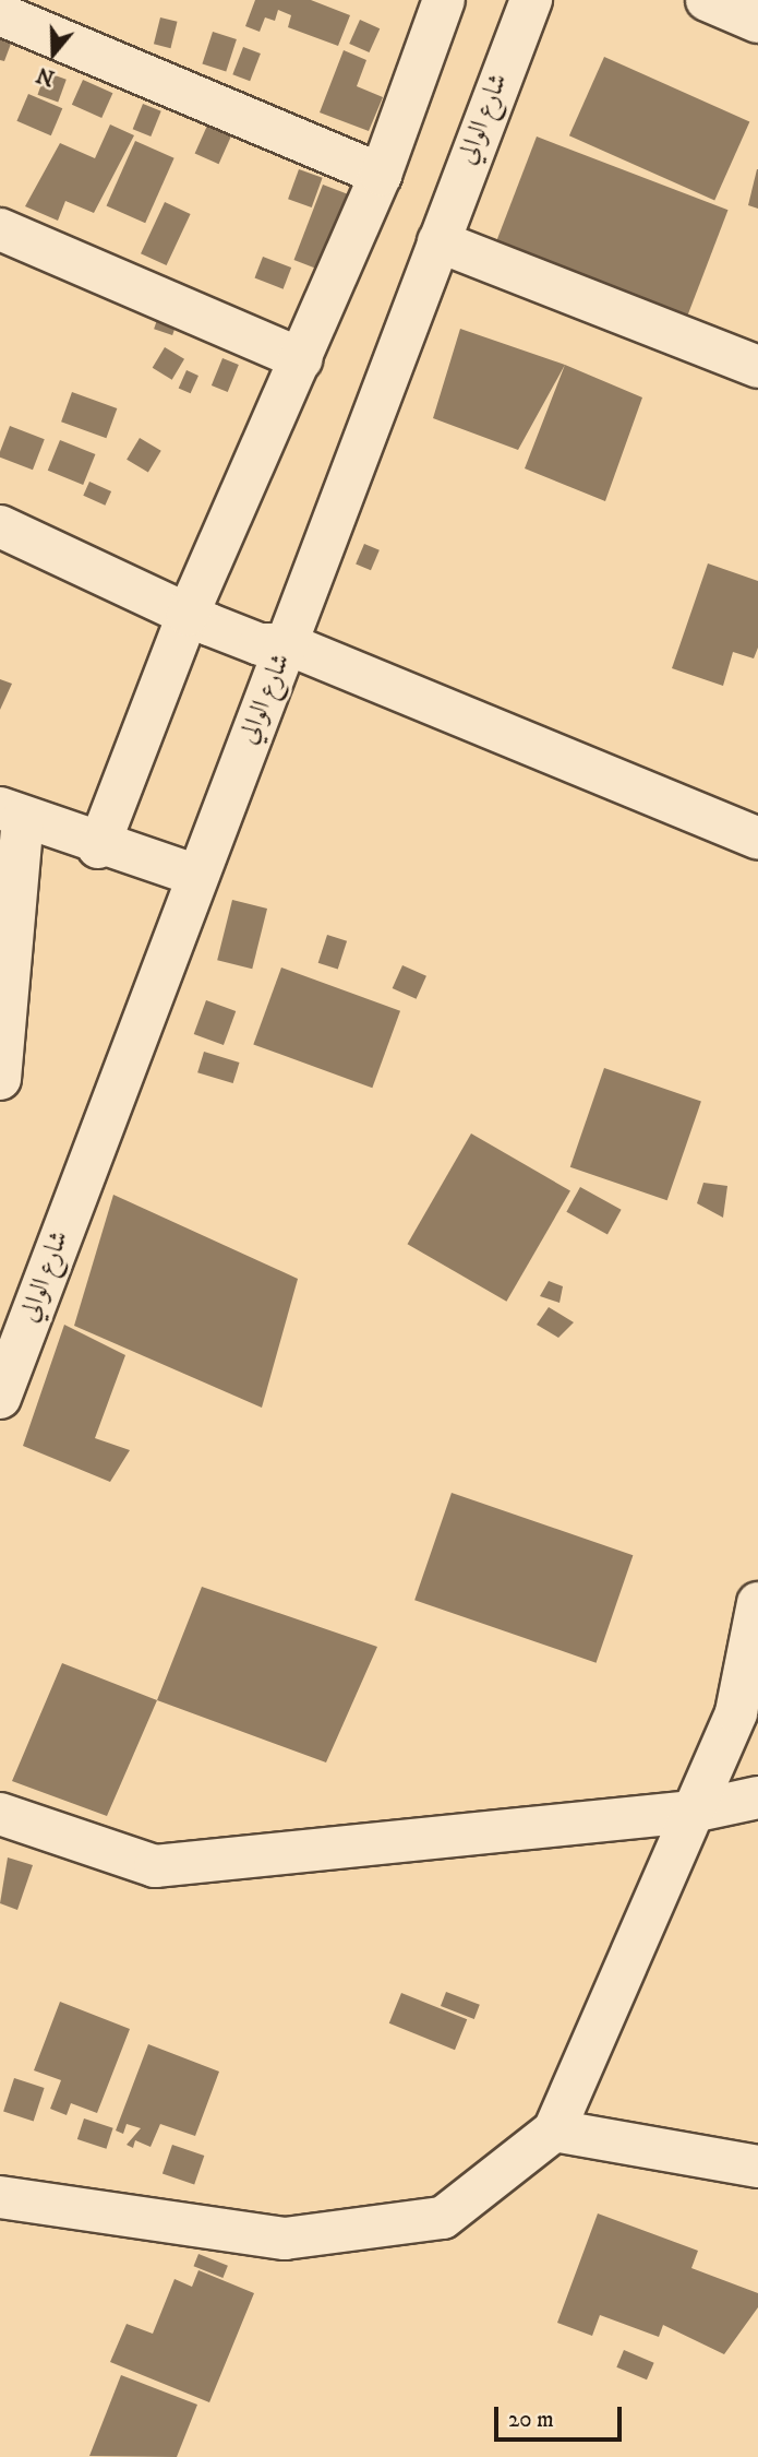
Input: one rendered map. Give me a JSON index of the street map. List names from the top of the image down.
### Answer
{
  "streets": {
    "street": ["شارع الوالي"]
  },
  "scale_bar": "20 m",
  "north": "bottom"
}
